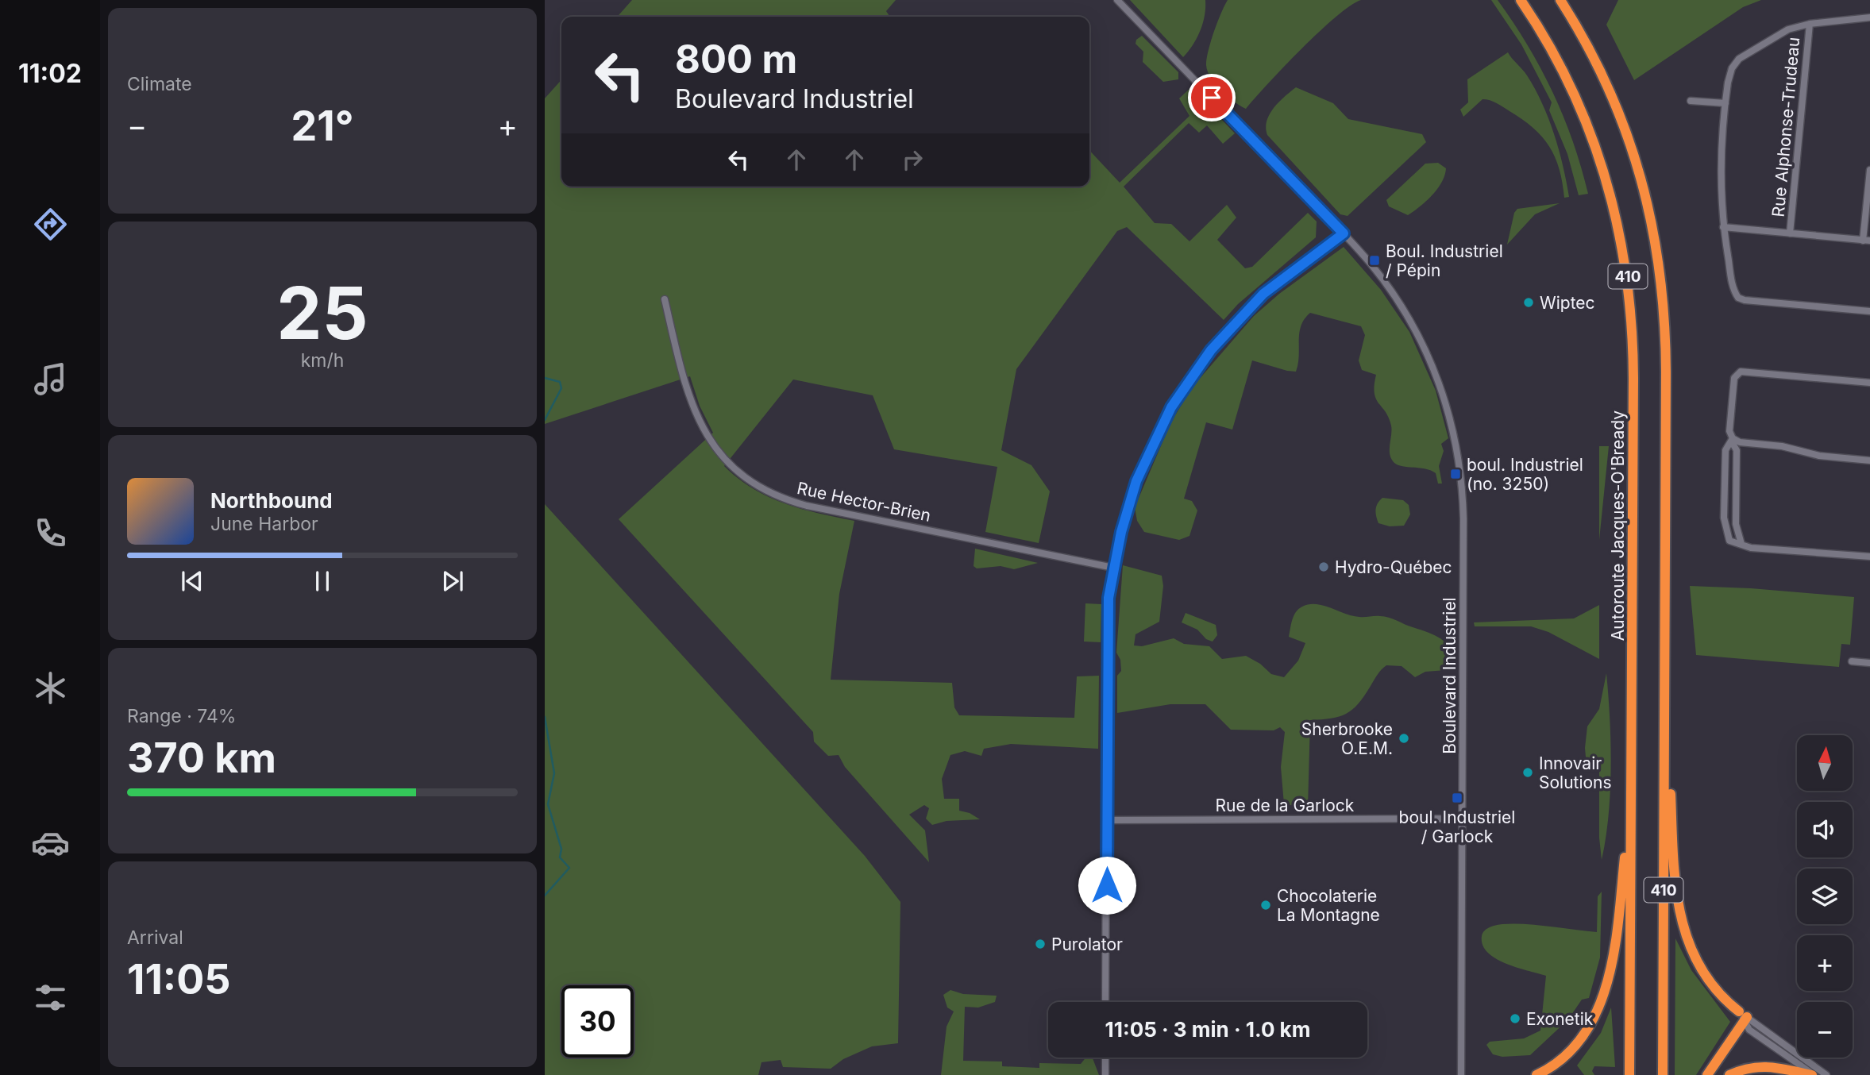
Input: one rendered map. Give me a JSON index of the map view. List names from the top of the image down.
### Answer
{
  "streets": {
    "highway": ["410", "Autoroute Jacques-O'Bready"],
    "street": [
      "Rue Alphonse-Trudeau",
      "Rue Hector-Brien",
      "Boulevard Industriel",
      "Rue de la Garlock"
    ]
  },
  "crossings": [
    ["Boulevard Industriel", "Rue de la Garlock"]
  ],
  "places": {
    "transit": ["Boul. Industriel / Pépin", "boul. Industriel (no. 3250)", "boul. Industriel / Garlock"],
    "other": [
      "Wiptec",
      "Hydro-Québec",
      "Sherbrooke O.E.M.",
      "Innovair Solutions",
      "Chocolaterie La Montagne",
      "Purolator",
      "Exonetik"
    ]
  },
  "north": "top",
  "page": {
    "tabs": "11:02",
    "tile": [
      "Climate",
      ["25", "km/h"],
      ["Range · 74%", "370 km"],
      ["Arrival", "11:05"]
    ],
    "turn": ["800 m", "Boulevard Industriel"],
    "heat": ["−", "21°", "+"],
    "song": ["Northbound", "June Harbor"],
    "map_buttons": ["+", "−"],
    "limit": "30",
    "trip": "11:05 · 3 min · 1.0 km"
  }
}
